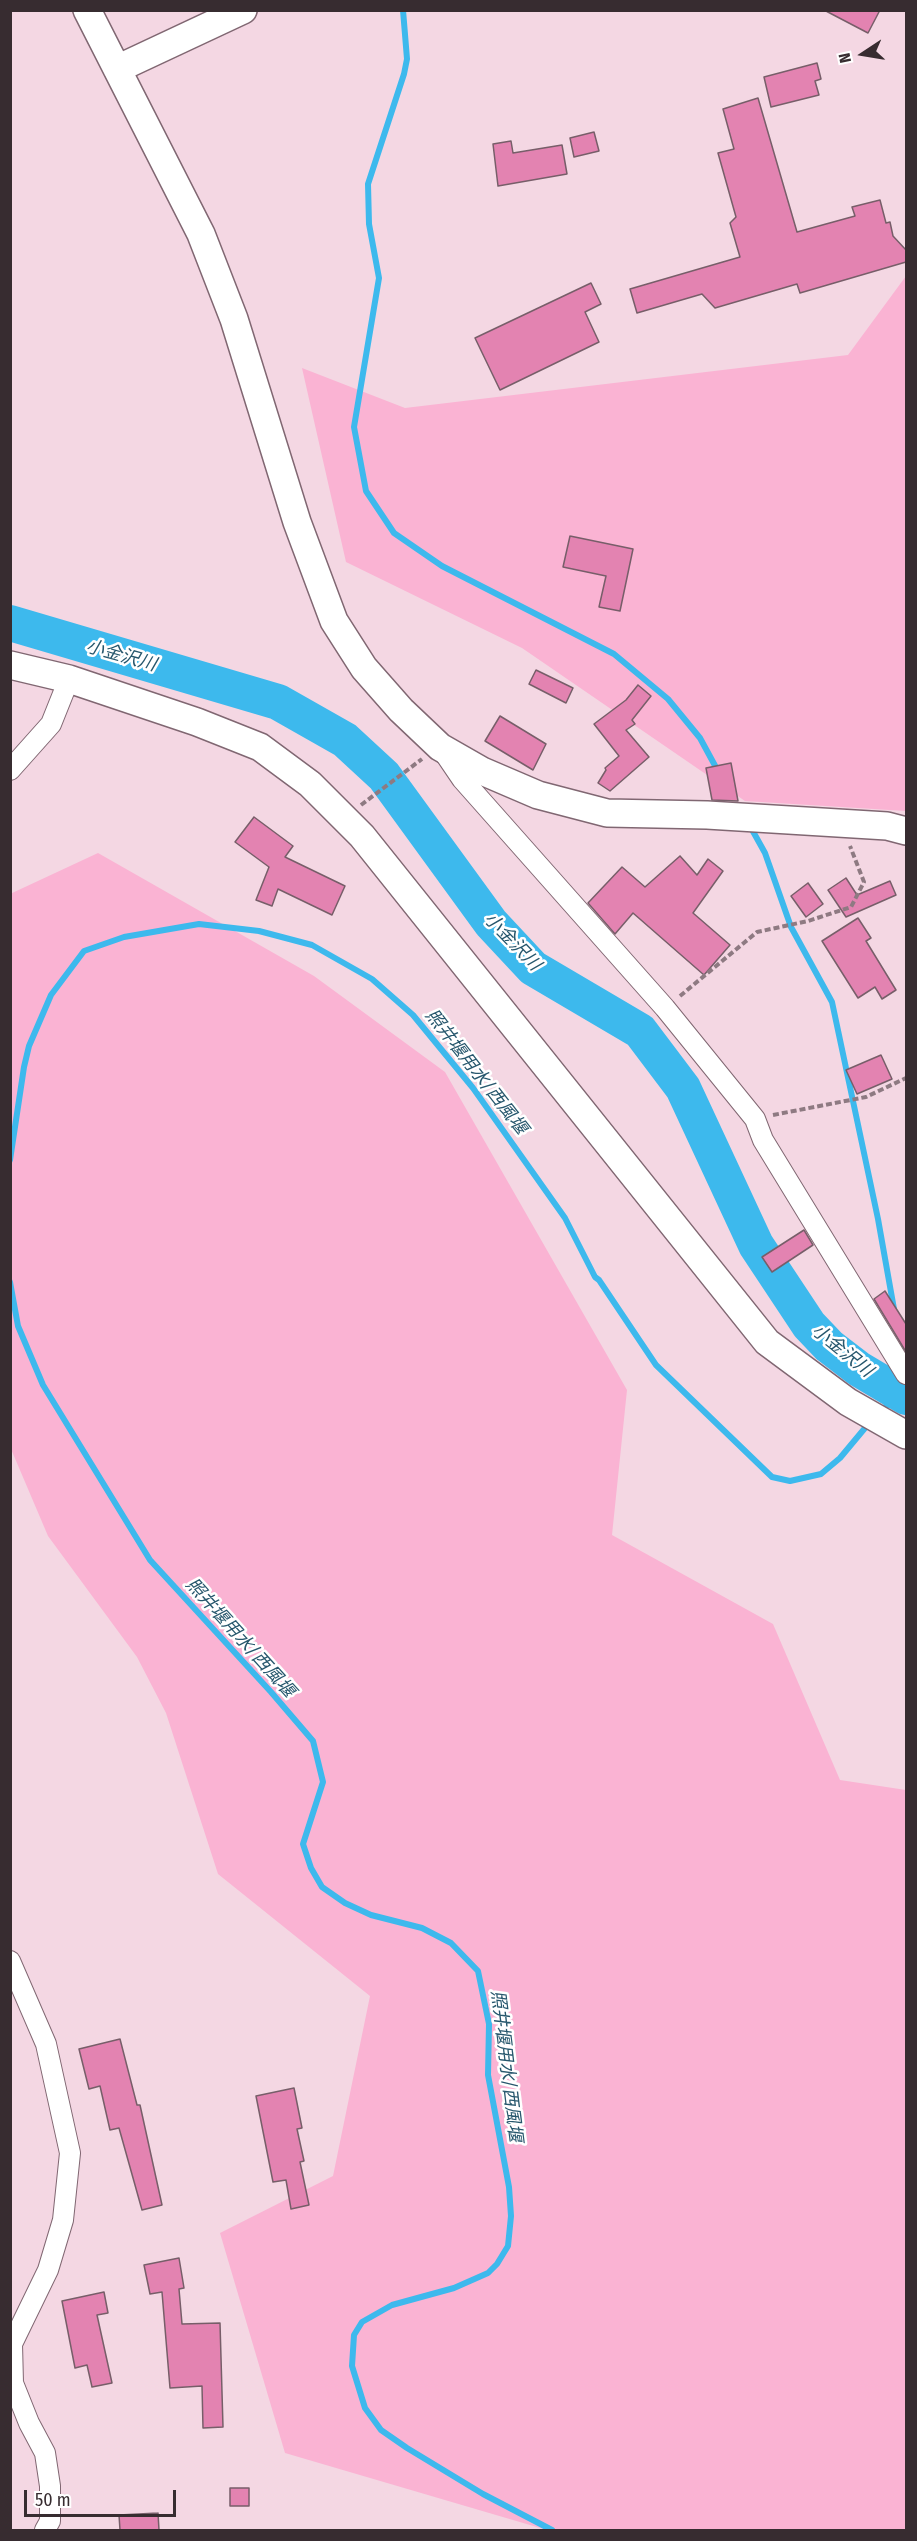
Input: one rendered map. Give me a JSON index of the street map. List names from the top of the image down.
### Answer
{
  "water": ["小金沢川", "照井堰用水/西風堰"],
  "scale_bar": "50 m",
  "north": "left"
}
